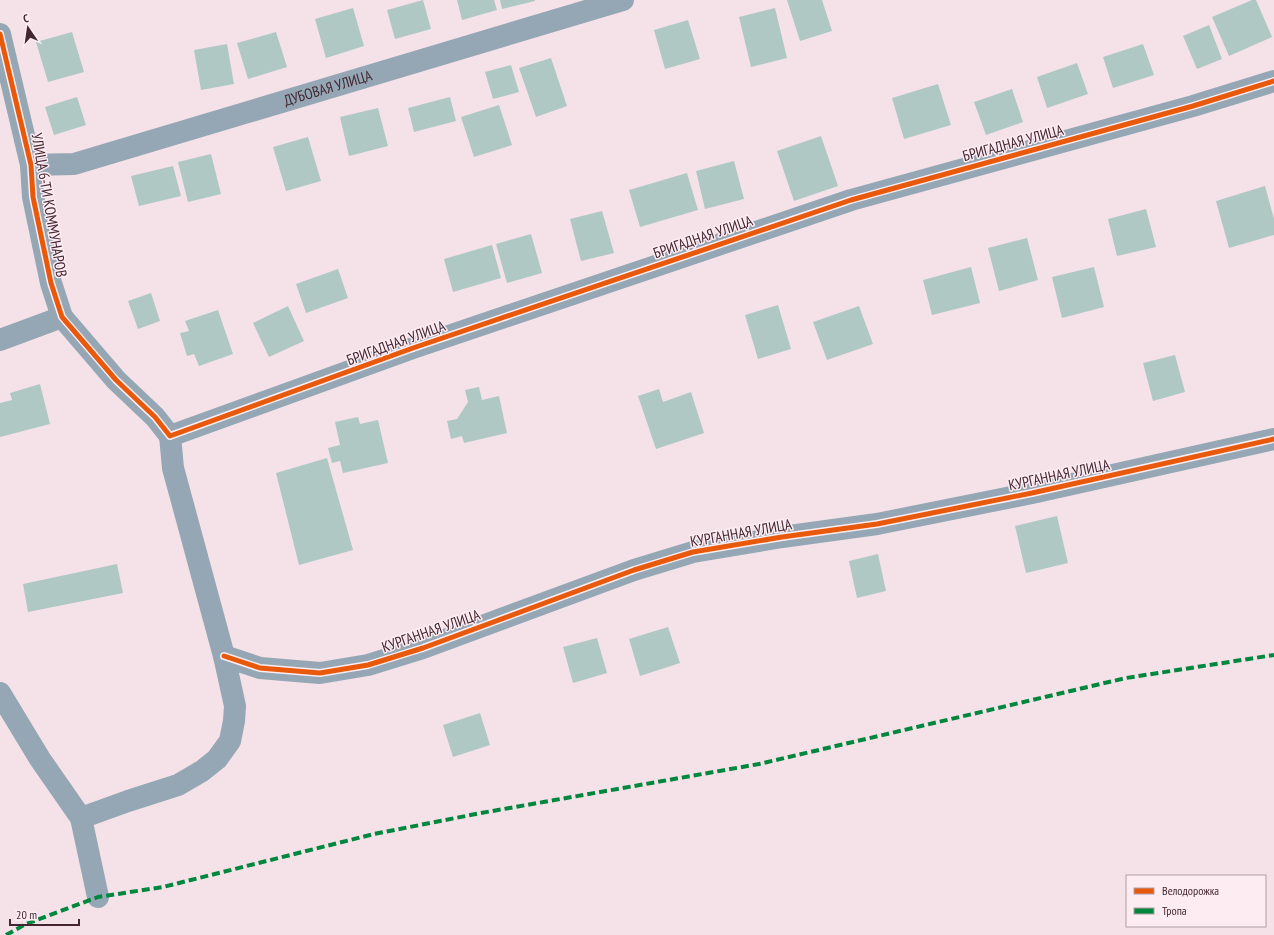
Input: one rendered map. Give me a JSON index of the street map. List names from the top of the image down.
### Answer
{
  "streets": {
    "street": [
      "ДУБОВАЯ УЛИЦА",
      "БРИГАДНАЯ УЛИЦА",
      "УЛИЦА 6-ТИ КОММУНАРОВ",
      "КУРГАННАЯ УЛИЦА"
    ]
  },
  "crossings": [
    ["ДУБОВАЯ УЛИЦА", "УЛИЦА 6-ТИ КОММУНАРОВ"],
    ["БРИГАДНАЯ УЛИЦА", "УЛИЦА 6-ТИ КОММУНАРОВ"]
  ],
  "legend": ["Велодорожка", "Тропа"],
  "scale_bar": "20 m",
  "north": "top"
}
